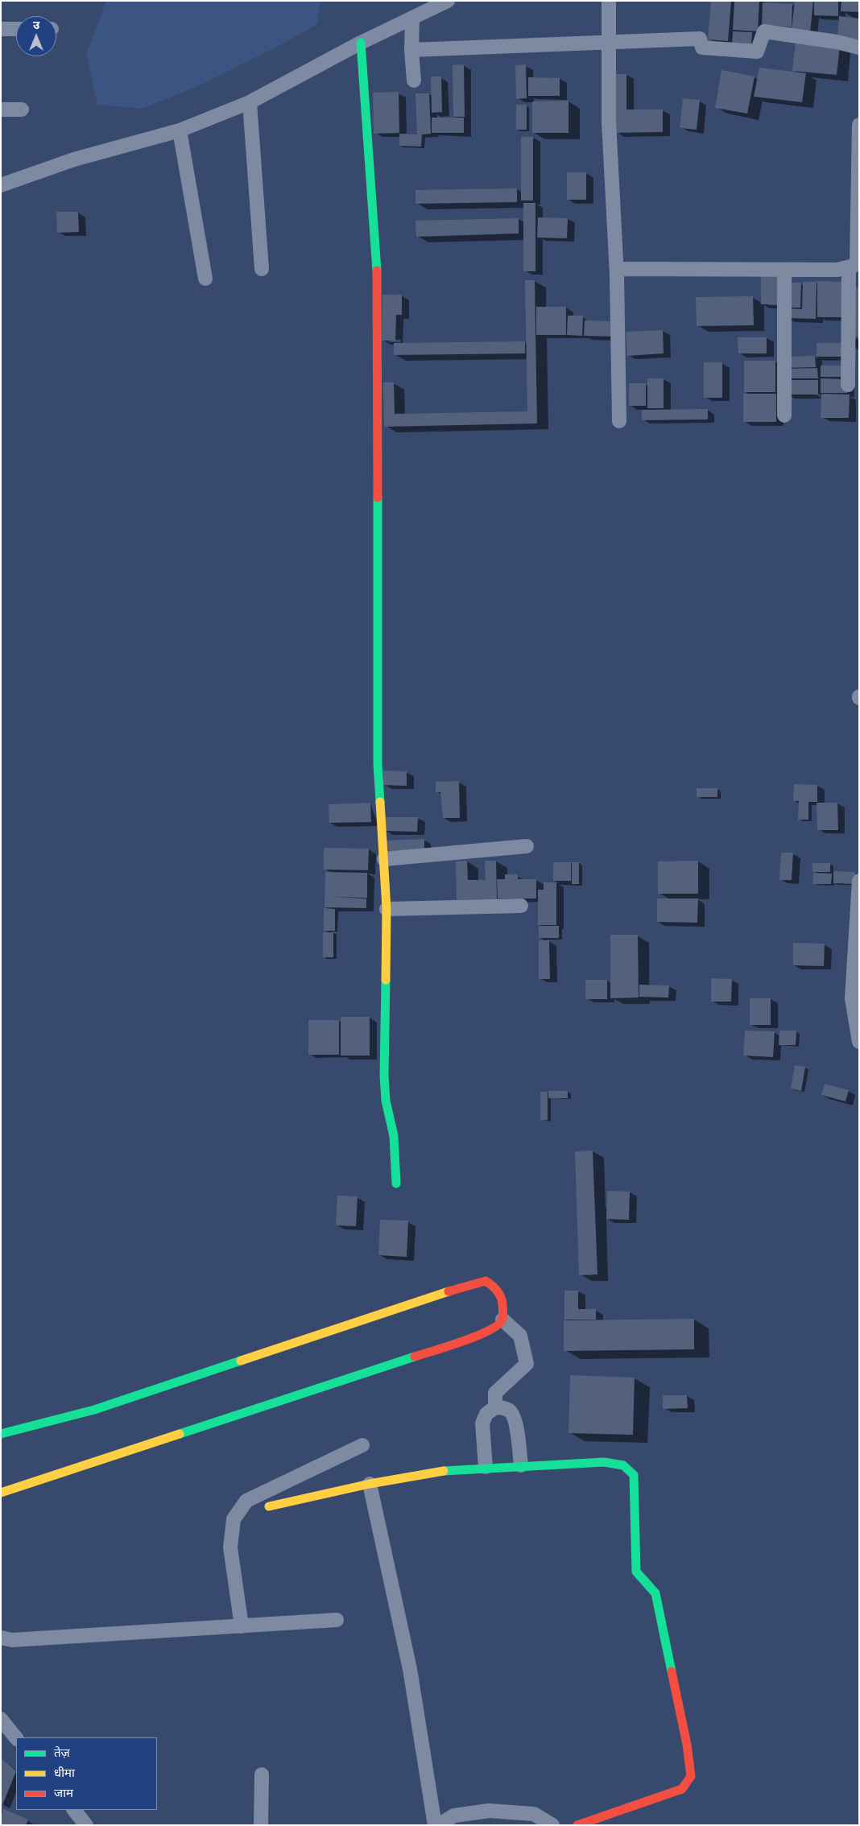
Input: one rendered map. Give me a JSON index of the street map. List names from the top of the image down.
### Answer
{
  "legend": ["तेज़", "धीमा", "जाम"],
  "north": "top"
}
